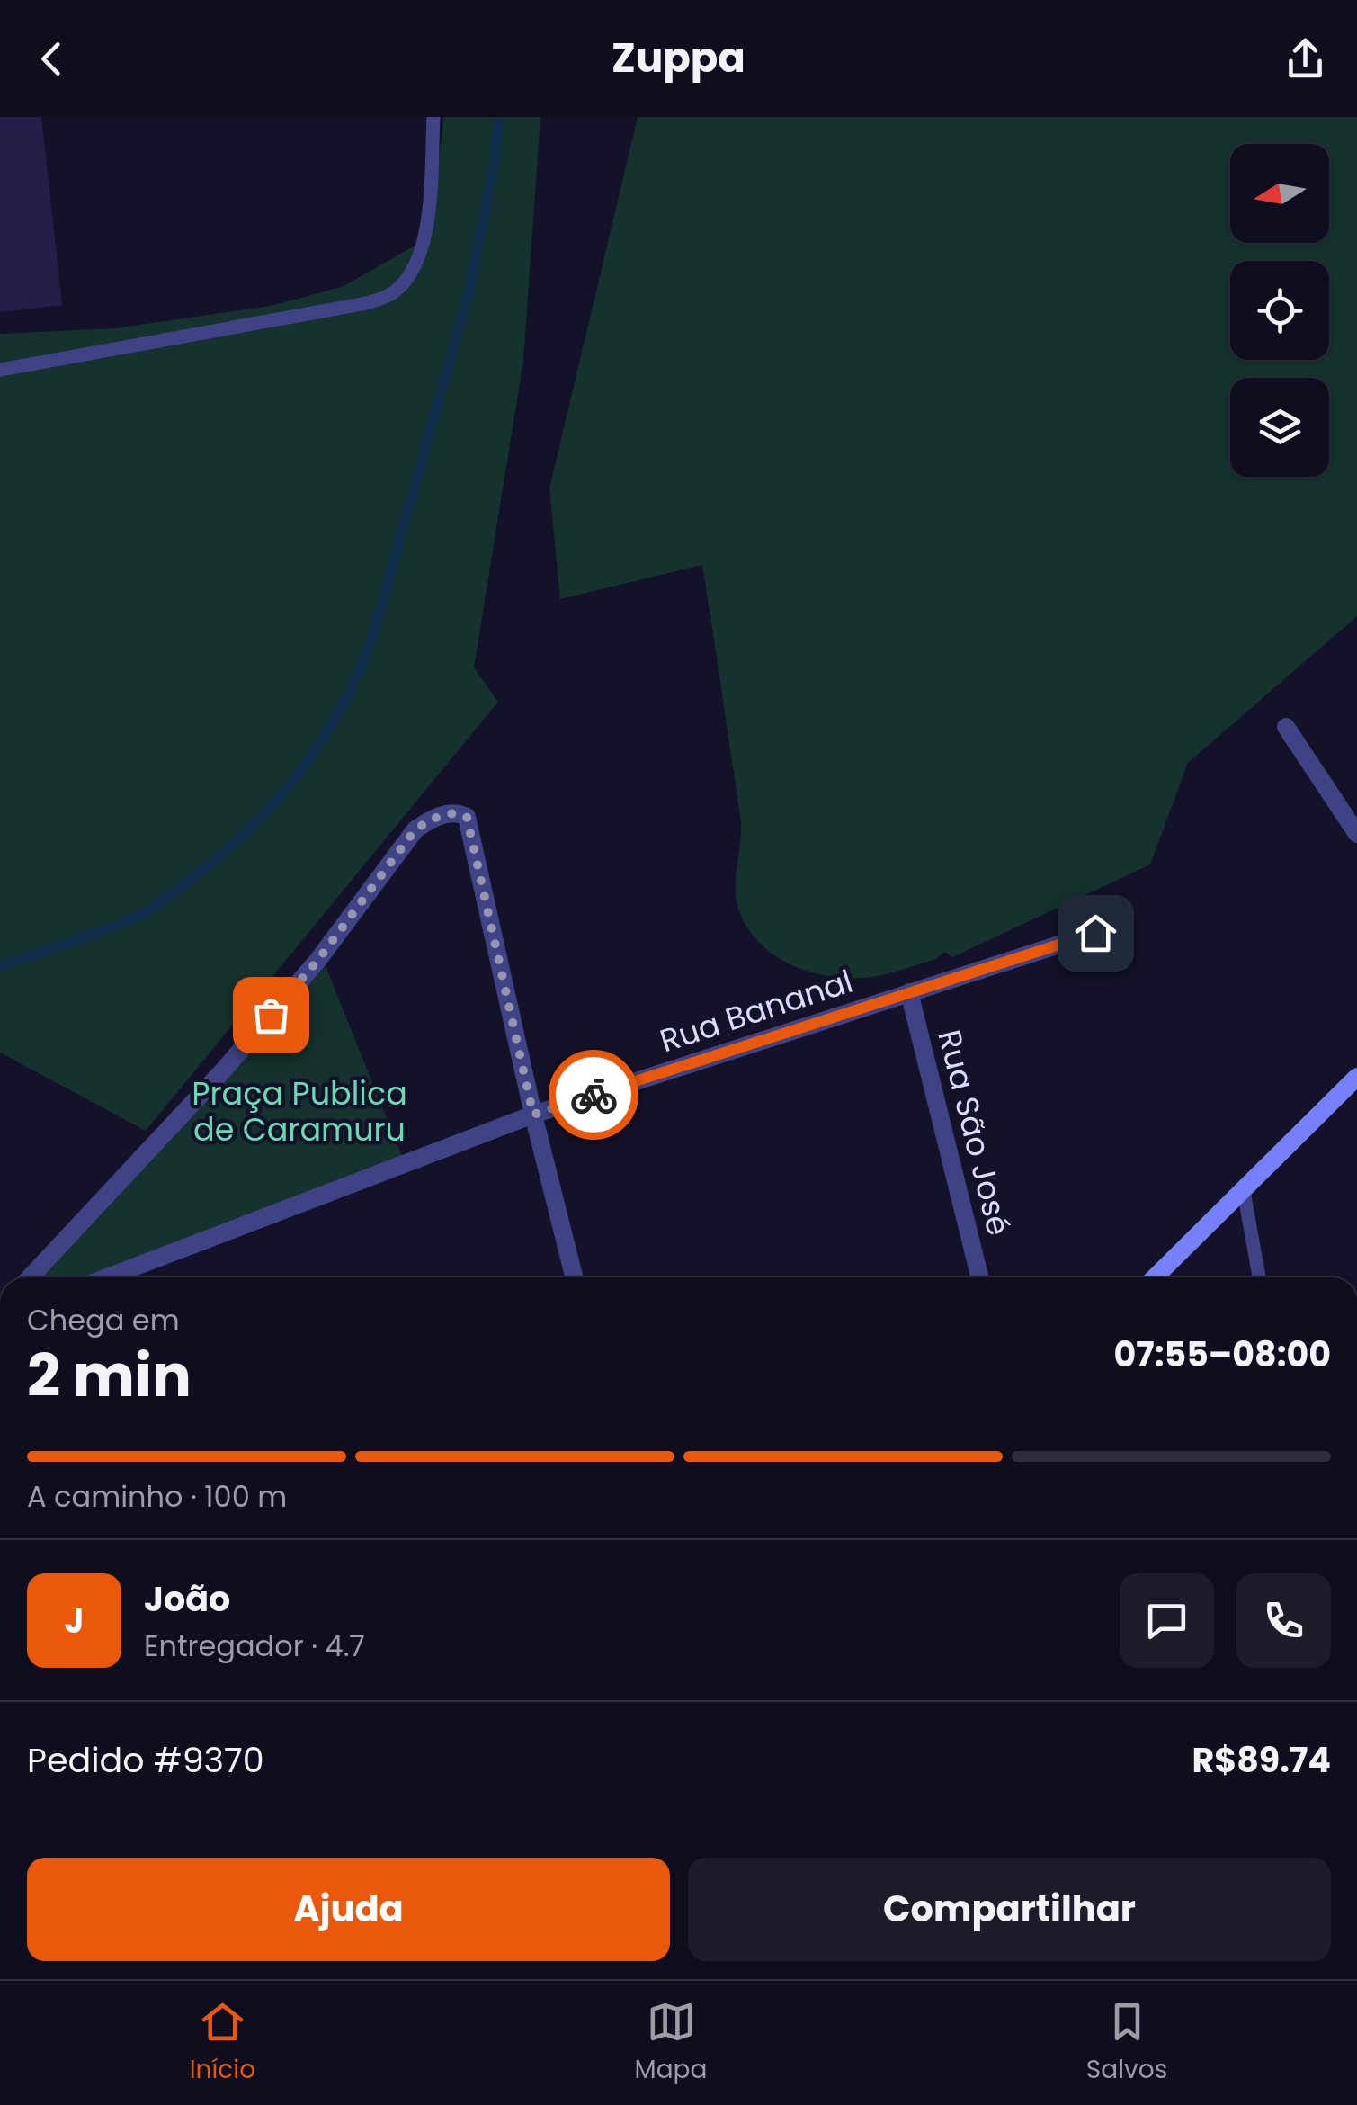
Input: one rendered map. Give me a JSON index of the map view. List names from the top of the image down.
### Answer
{
  "streets": {
    "street": ["Rua Bananal", "Rua São José"]
  },
  "crossings": [
    ["Rua Bananal", "Rua São José"]
  ],
  "parks": ["Praça Publica de Caramuru"],
  "north": "left",
  "page": {
    "header": "Zuppa",
    "heading": ["2 min", "Chega em", "07:55–08:00"],
    "panel": [
      "João",
      "Entregador · 4.7",
      "Pedido #9370",
      "R$89.74"
    ],
    "bar": "A caminho · 100 m",
    "round": "J",
    "buttons": ["Ajuda", "Compartilhar"],
    "tabs": ["Início", "Mapa", "Salvos"]
  }
}
